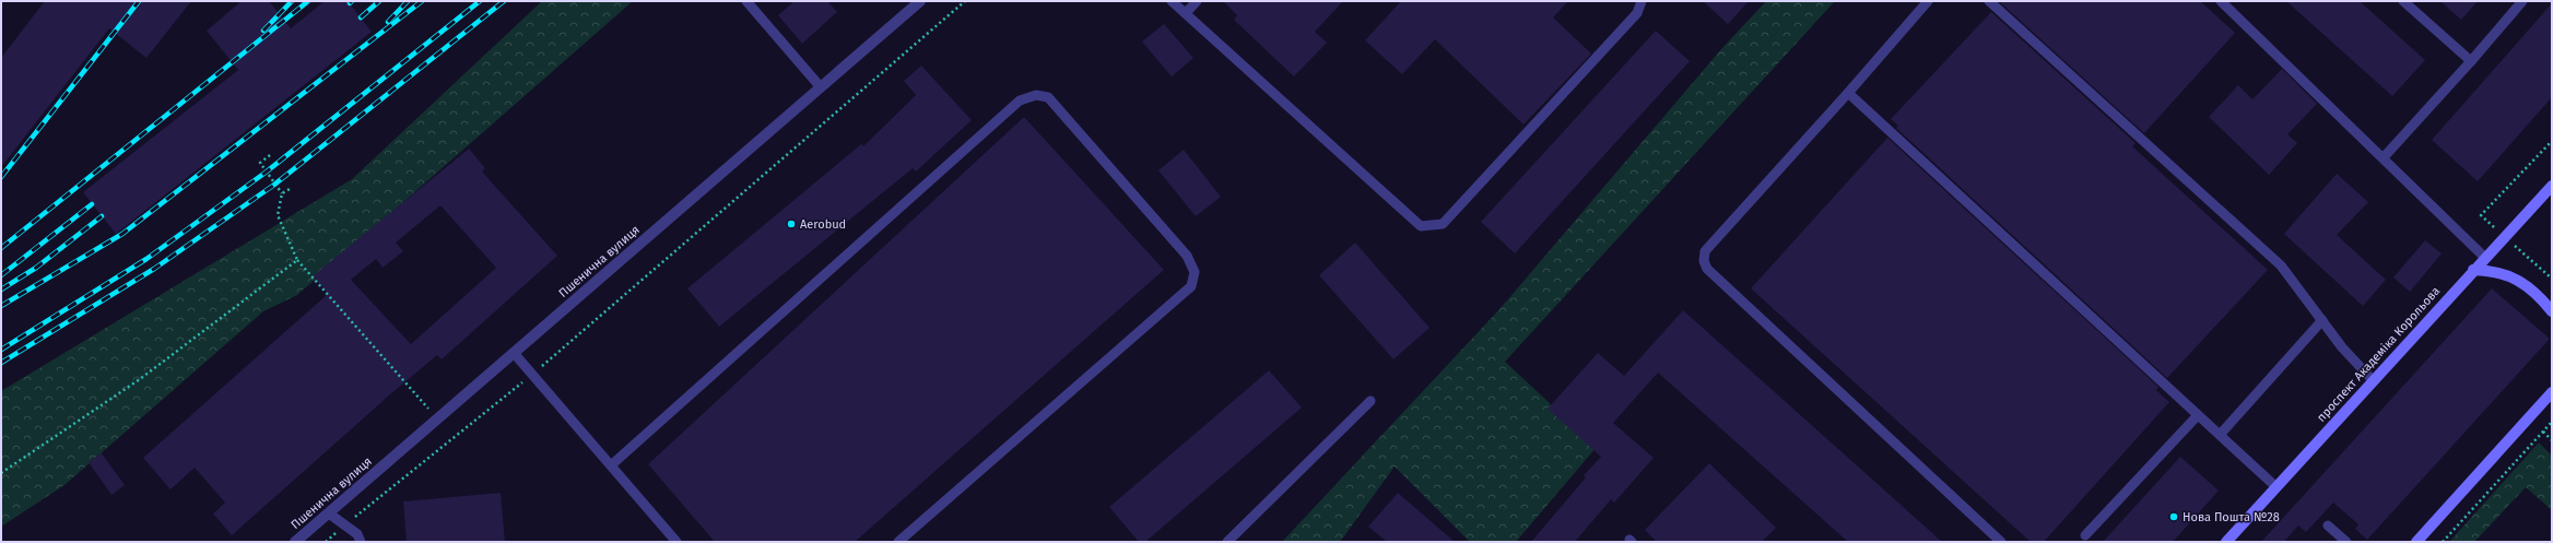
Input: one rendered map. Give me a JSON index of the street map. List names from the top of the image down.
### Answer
{
  "streets": {
    "main road": ["проспект Академіка Корольова"],
    "street": ["Пшенична вулиця"]
  },
  "places": ["Aerobud", "Нова Пошта №28"]
}
